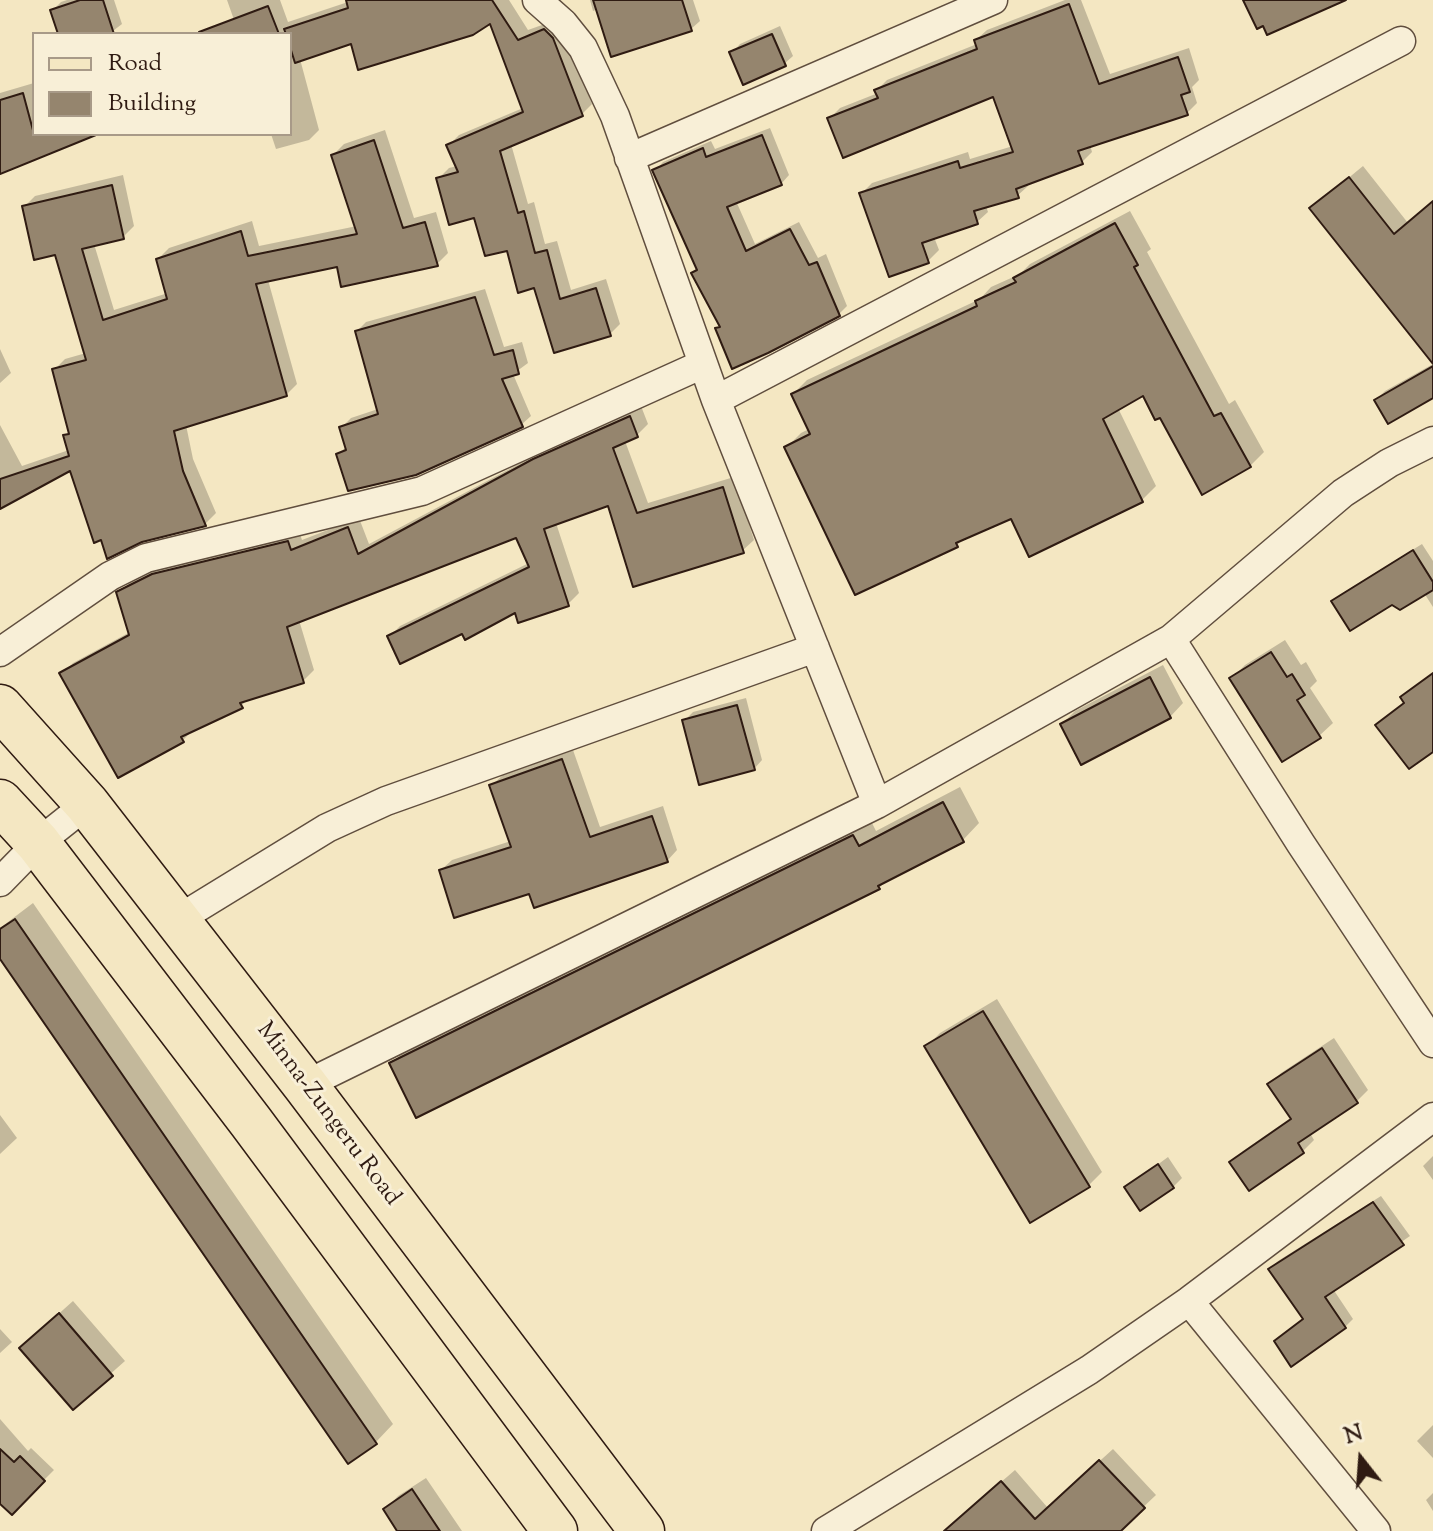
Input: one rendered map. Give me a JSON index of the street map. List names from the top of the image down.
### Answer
{
  "streets": {
    "main road": ["Minna-Zungeru Road"]
  },
  "legend": ["Road", "Building"],
  "north": "top"
}
